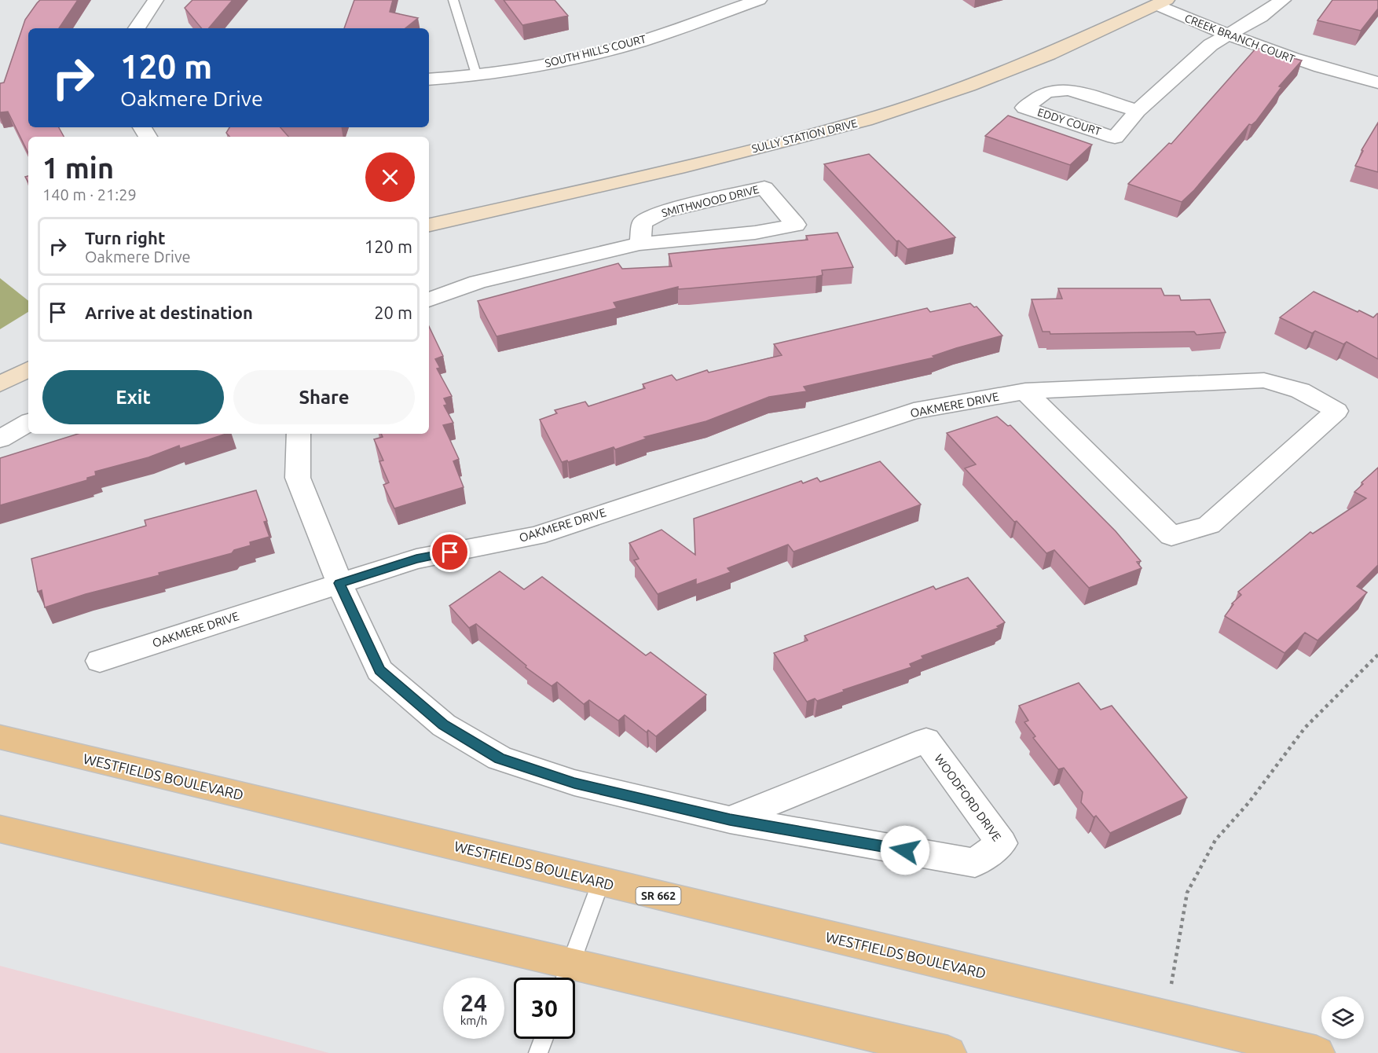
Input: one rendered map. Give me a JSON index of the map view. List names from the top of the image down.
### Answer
{
  "streets": {
    "main road": ["WESTFIELDS BOULEVARD", "SR 662"],
    "street": [
      "CREEK BRANCH COURT",
      "SOUTH HILLS COURT",
      "EDDY COURT",
      "SULLY STATION DRIVE",
      "SMITHWOOD DRIVE",
      "OAKMERE DRIVE",
      "WOODFORD DRIVE"
    ]
  },
  "crossings": [
    ["CREEK BRANCH COURT", "EDDY COURT"],
    ["CREEK BRANCH COURT", "SULLY STATION DRIVE"],
    ["OAKMERE DRIVE", "WOODFORD DRIVE"]
  ],
  "page": {
    "turn": ["120 m", "Oakmere Drive"],
    "heading": ["1 min", "140 m · 21:29"],
    "list": [
      {
        "name": "Turn right",
        "note": "Oakmere Drive",
        "value": "120 m"
      },
      {
        "name": "Arrive at destination",
        "value": "20 m"
      }
    ],
    "buttons": ["Exit", "Share"],
    "speed": "24 km/h",
    "limit": "30"
  }
}
